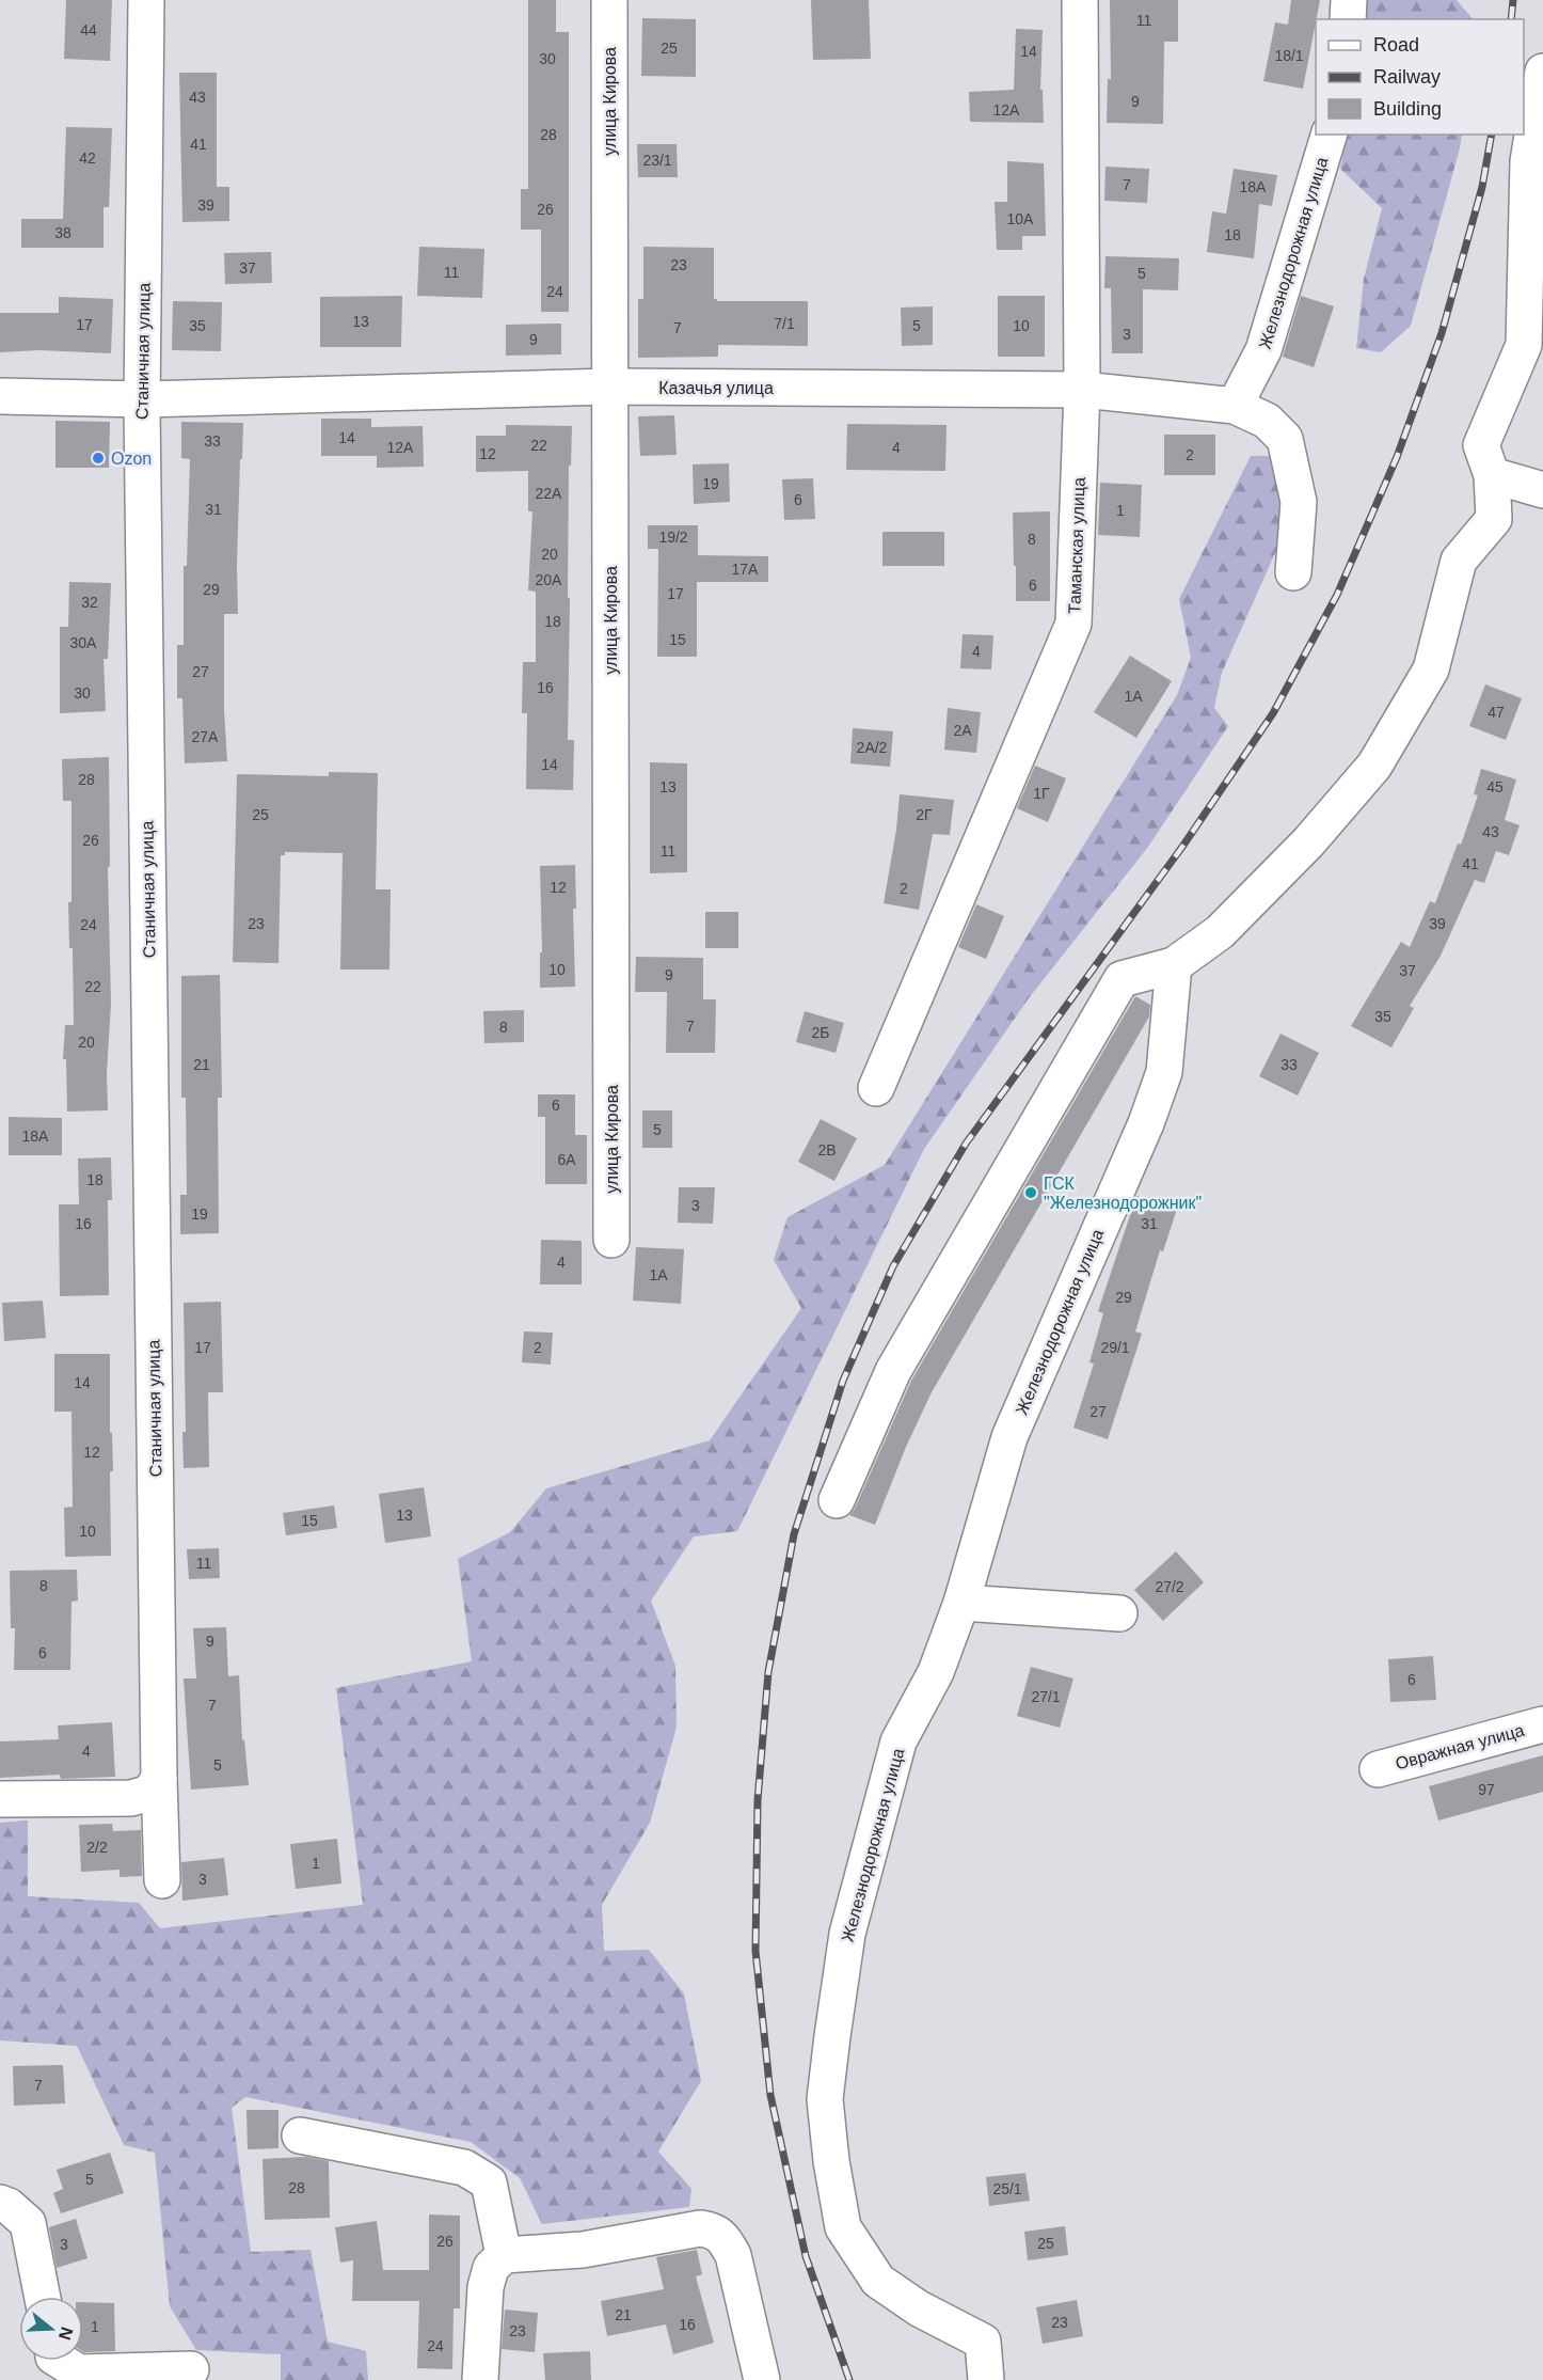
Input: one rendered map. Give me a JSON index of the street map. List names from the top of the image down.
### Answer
{
  "streets": {
    "street": [
      "улица Кирова",
      "Железнодорожная улица",
      "Станичная улица",
      "Казачья улица",
      "Таманская улица",
      "Овражная улица"
    ]
  },
  "crossings": [
    ["улица Кирова", "Казачья улица"],
    ["Железнодорожная улица", "Казачья улица"],
    ["Станичная улица", "Казачья улица"],
    ["Казачья улица", "Таманская улица"]
  ],
  "places": ["Ozon", "ГСК \"Железнодорожник\""],
  "house_numbers": [
    "11",
    "44",
    "25",
    "14",
    "18/1",
    "30",
    "43",
    "9",
    "12А",
    "28",
    "41",
    "42",
    "23/1",
    "7",
    "18А",
    "39",
    "26",
    "10А",
    "38",
    "18",
    "23",
    "37",
    "11",
    "5",
    "24",
    "13",
    "7/1",
    "17",
    "35",
    "5",
    "10",
    "7",
    "3",
    "9",
    "14",
    "33",
    "22",
    "12А",
    "4",
    "12",
    "2",
    "19",
    "22А",
    "6",
    "31",
    "1",
    "19/2",
    "8",
    "20",
    "17А",
    "20А",
    "6",
    "29",
    "17",
    "32",
    "18",
    "15",
    "30А",
    "4",
    "27",
    "16",
    "30",
    "1А",
    "47",
    "2А",
    "27А",
    "2А/2",
    "14",
    "28",
    "13",
    "45",
    "1Г",
    "25",
    "2Г",
    "43",
    "26",
    "11",
    "41",
    "12",
    "2",
    "23",
    "39",
    "24",
    "10",
    "37",
    "9",
    "22",
    "35",
    "7",
    "8",
    "2Б",
    "20",
    "21",
    "33",
    "6",
    "5",
    "18А",
    "2В",
    "6А",
    "18",
    "3",
    "19",
    "16",
    "31",
    "4",
    "1А",
    "29",
    "17",
    "2",
    "29/1",
    "14",
    "27",
    "12",
    "13",
    "15",
    "10",
    "11",
    "8",
    "27/2",
    "9",
    "6",
    "6",
    "27/1",
    "7",
    "4",
    "5",
    "97",
    "2/2",
    "1",
    "3",
    "7",
    "5",
    "28",
    "25/1",
    "26",
    "25",
    "3",
    "21",
    "23",
    "16",
    "1",
    "23",
    "24"
  ],
  "legend": ["Road", "Railway", "Building"],
  "north": "right"
}
